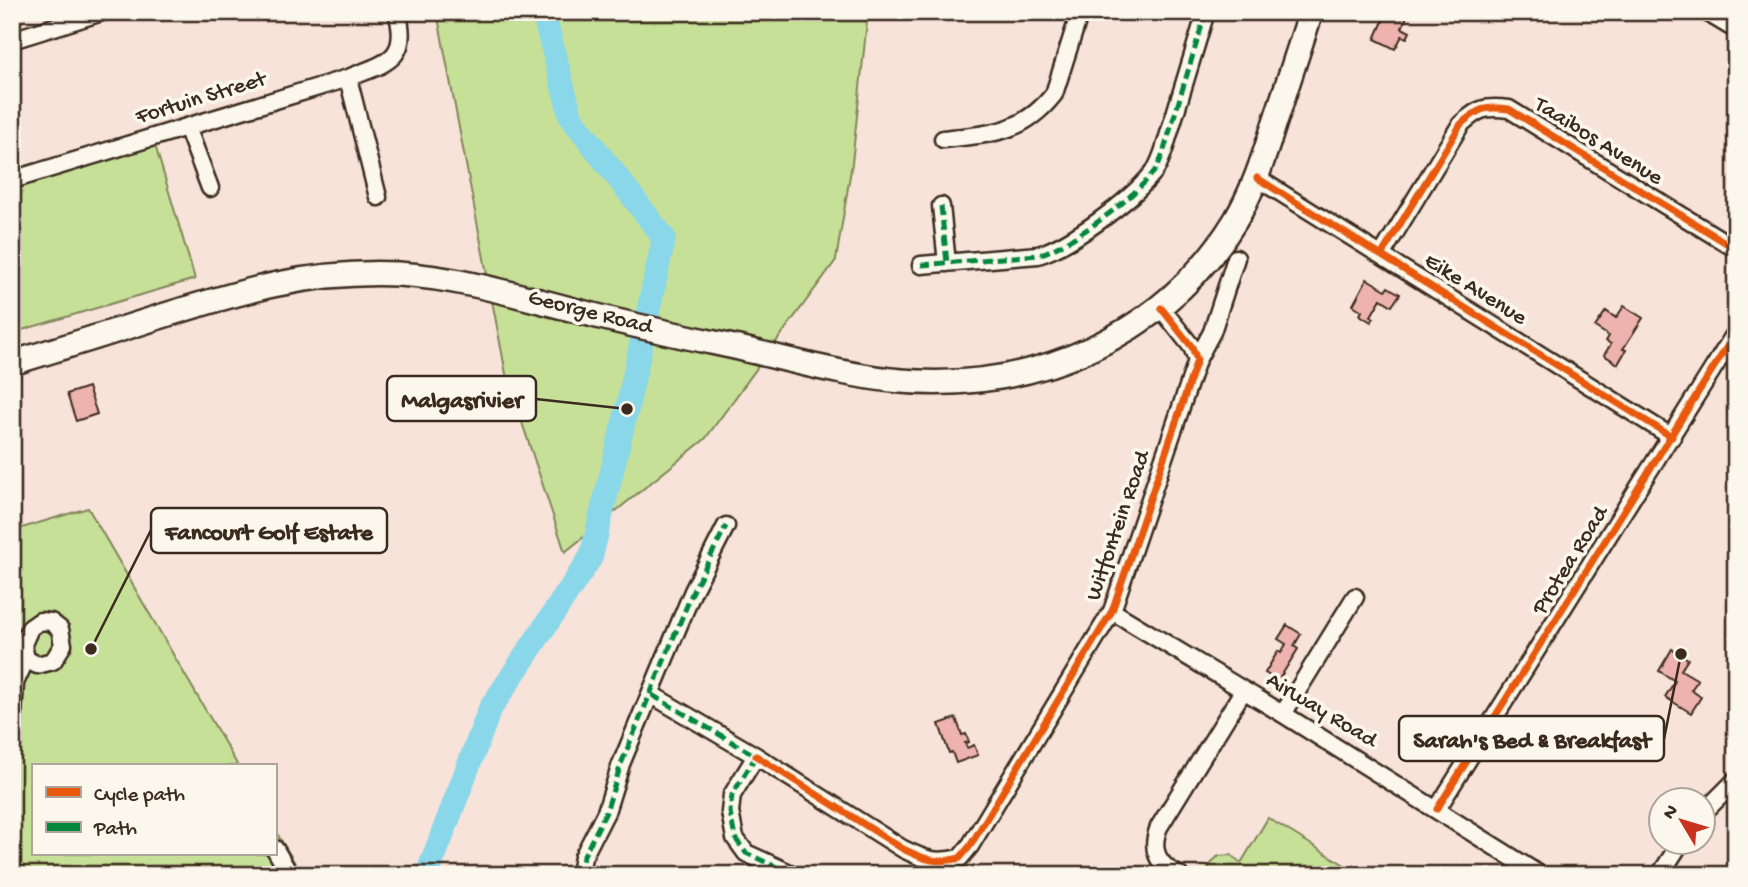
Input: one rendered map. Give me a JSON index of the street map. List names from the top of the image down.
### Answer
{
  "streets": {
    "main road": ["George Road"],
    "street": [
      "Fortuin Street",
      "Taaibos Avenue",
      "Eike Avenue",
      "Witfontein Road",
      "Protea Road",
      "Airway Road"
    ]
  },
  "crossings": [
    ["Taaibos Avenue", "Eike Avenue"],
    ["Eike Avenue", "Protea Road"],
    ["Witfontein Road", "Airway Road"],
    ["Protea Road", "Airway Road"]
  ],
  "places": ["Malgasrivier", "Fancourt Golf Estate", "Sarah's Bed & Breakfast"],
  "legend": ["Cycle path", "Path"],
  "north": "top left"
}
